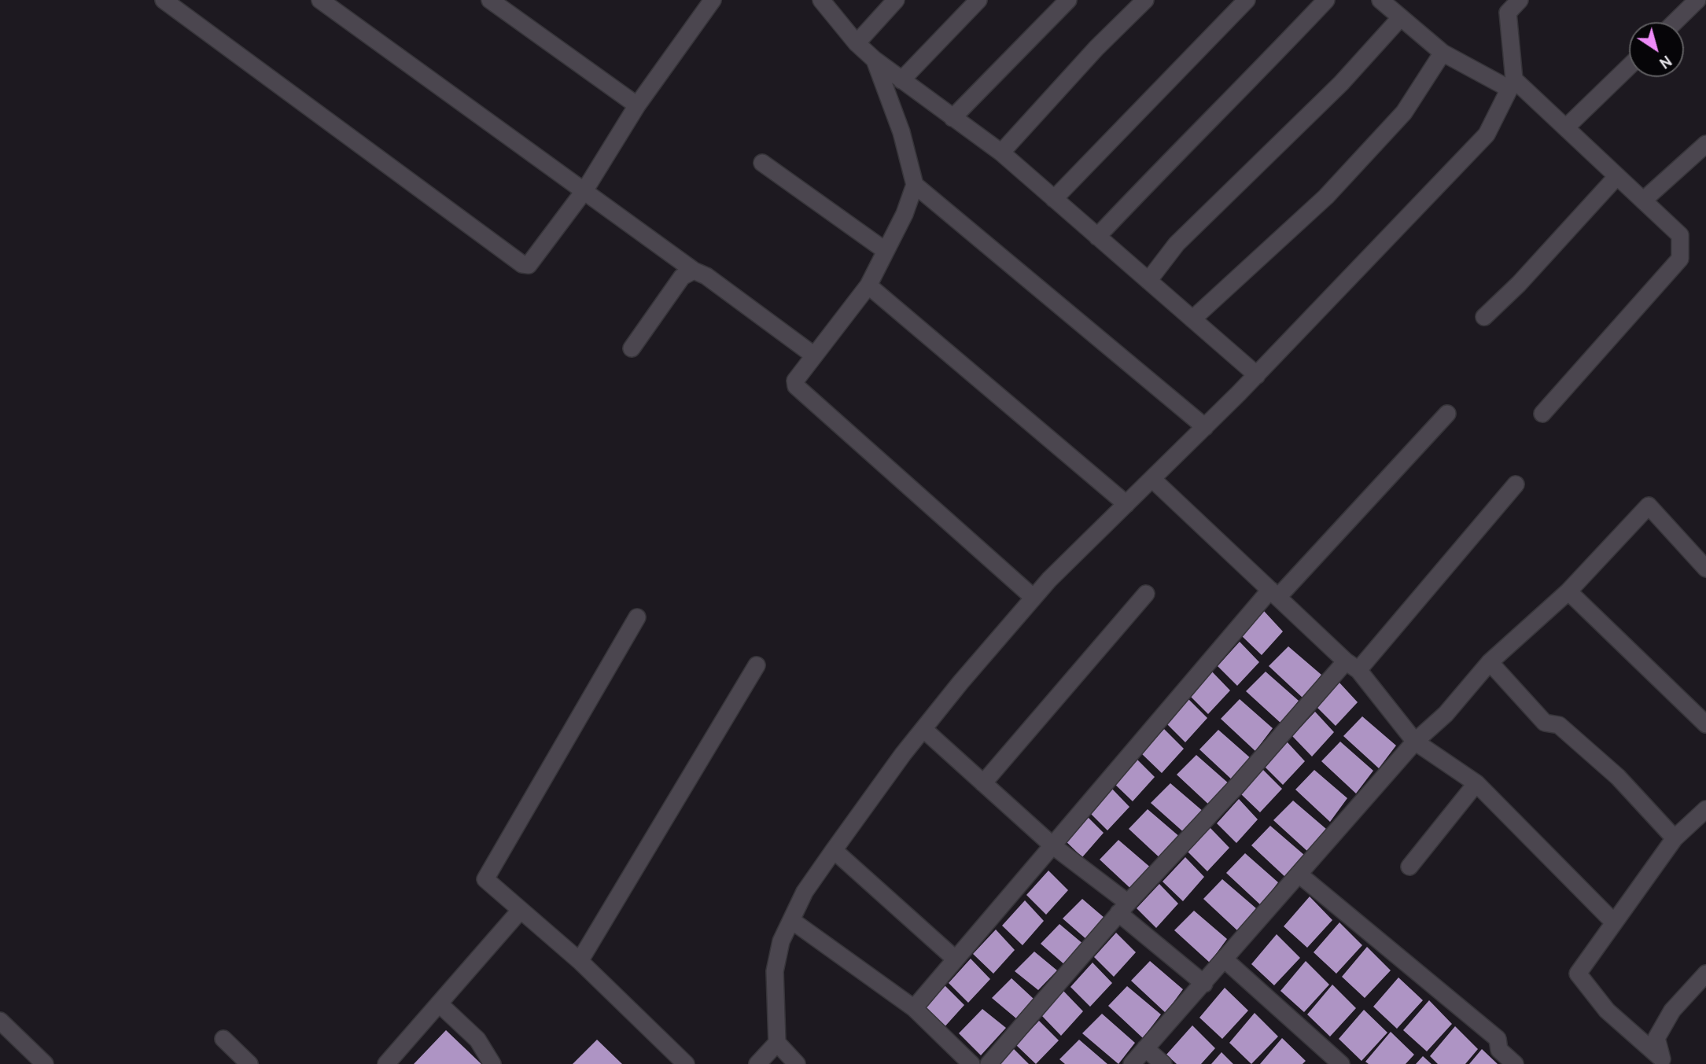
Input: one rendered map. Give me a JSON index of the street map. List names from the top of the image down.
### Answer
{
  "north": "bottom right"
}
